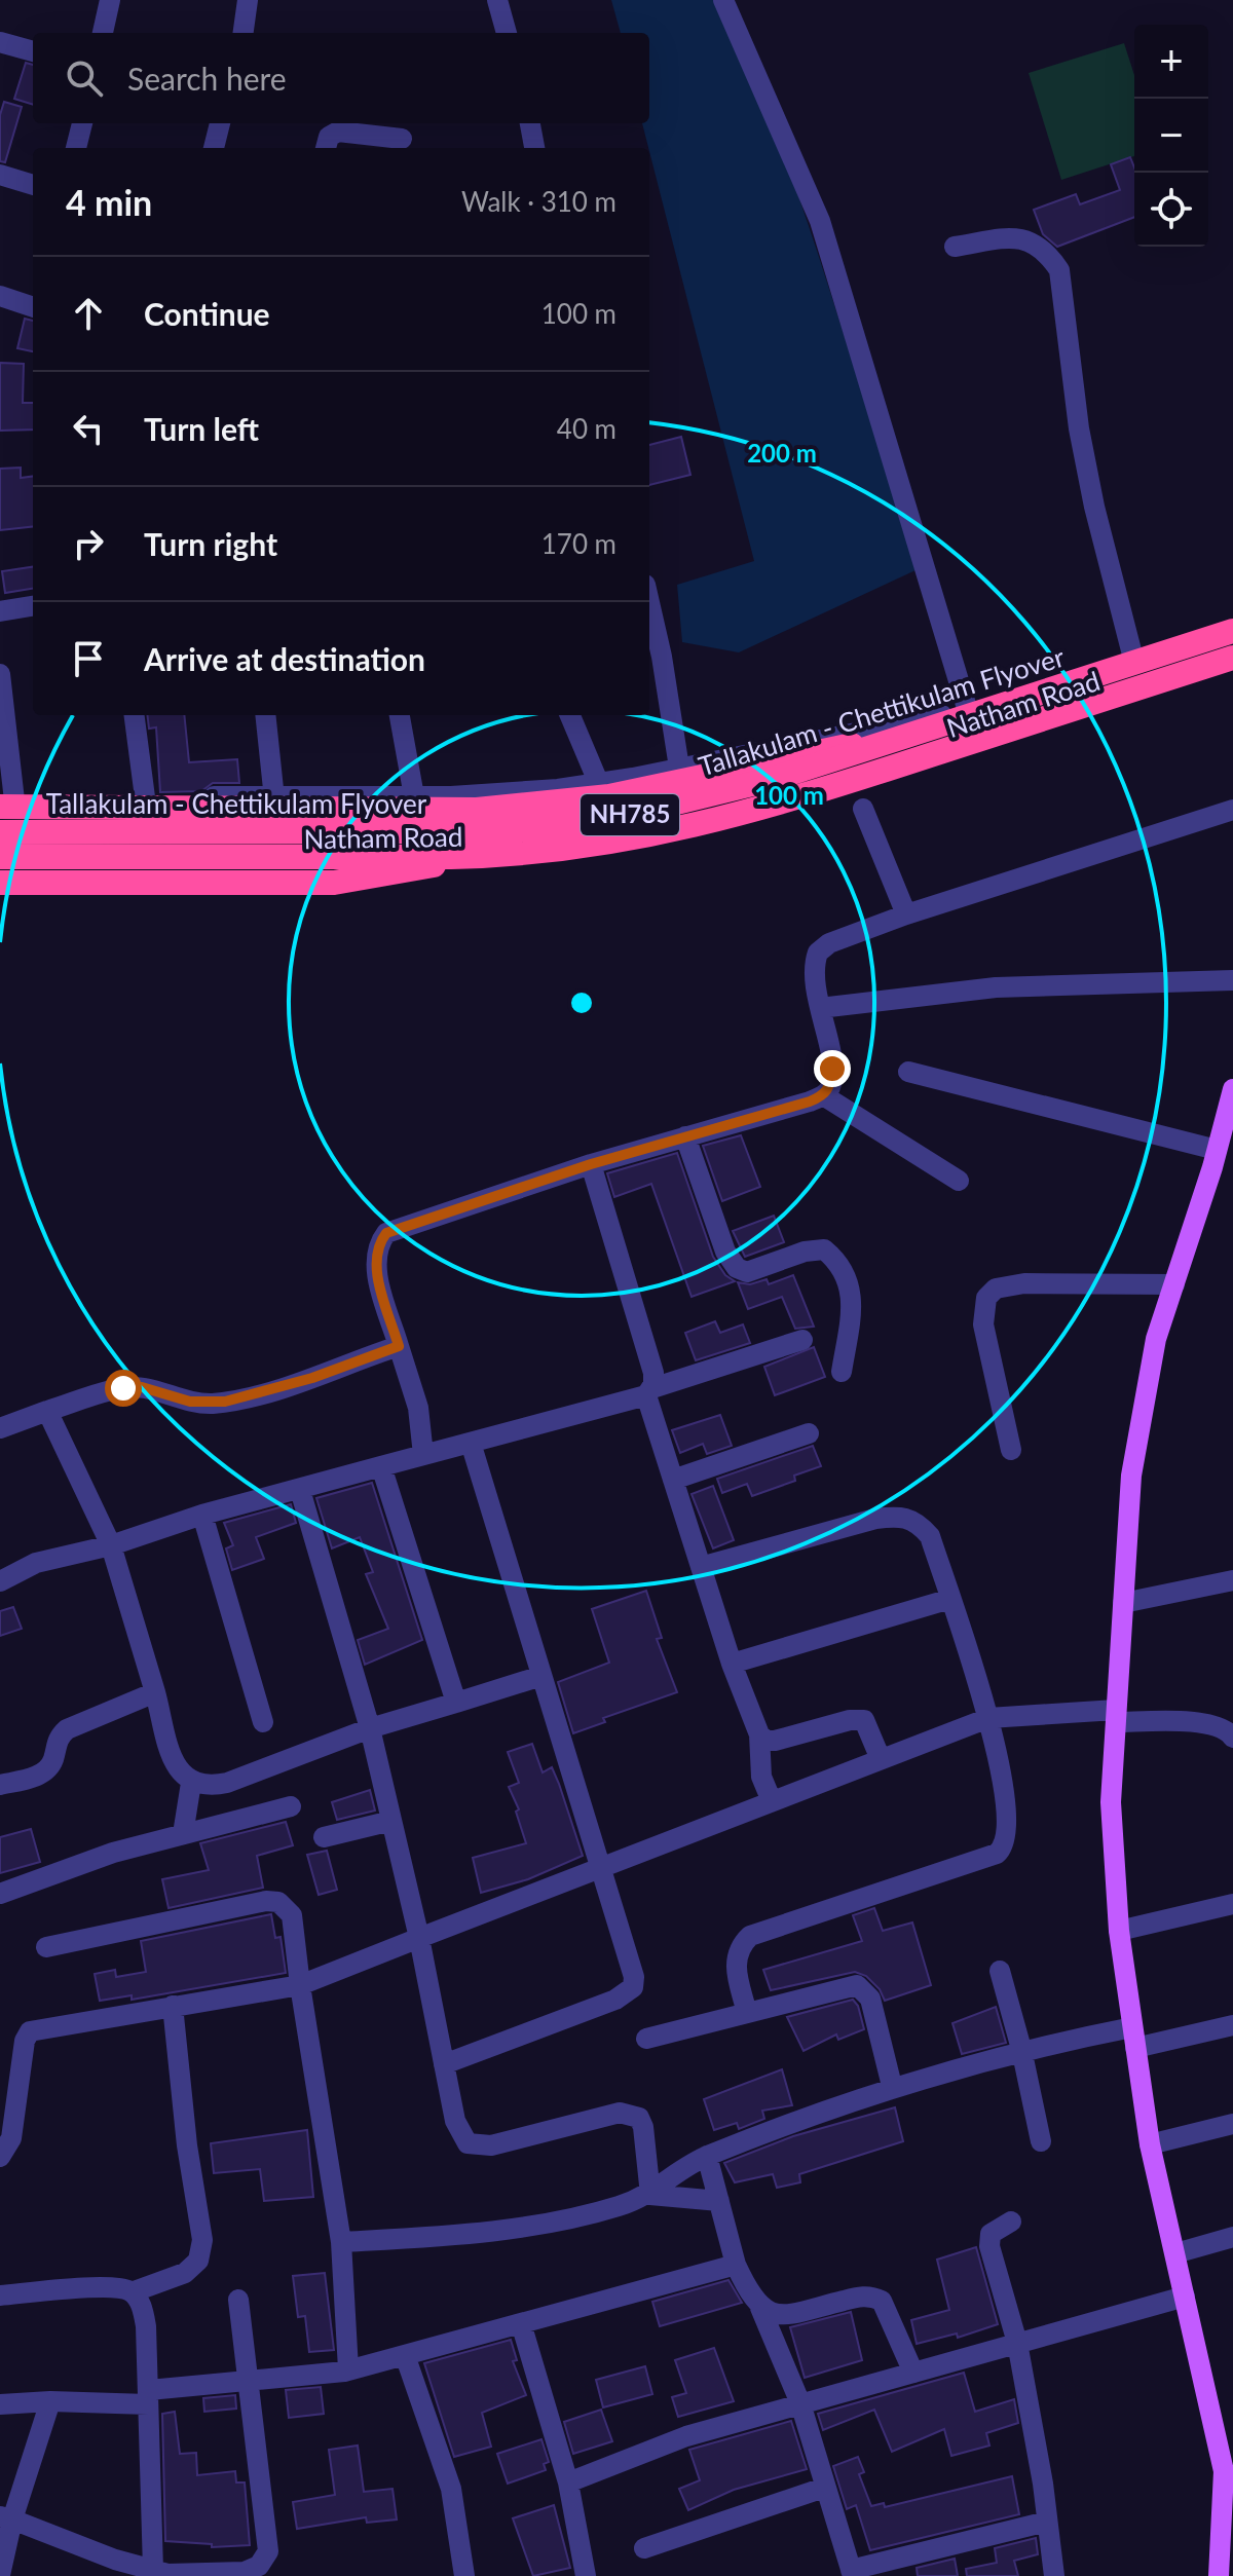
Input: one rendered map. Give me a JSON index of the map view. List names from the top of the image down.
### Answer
{
  "streets": {
    "highway": ["Tallakulam - Chettikulam Flyover", "NH785"],
    "main road": ["Natham Road"]
  },
  "page": {
    "map_buttons": ["+", "−"],
    "search": "Search here",
    "heading": ["4 min", "Walk · 310 m"],
    "list": [
      ["Continue", "100 m"],
      ["Turn left", "40 m"],
      ["Turn right", "170 m"],
      "Arrive at destination"
    ]
  },
  "rings": ["200 m", "100 m"]
}
